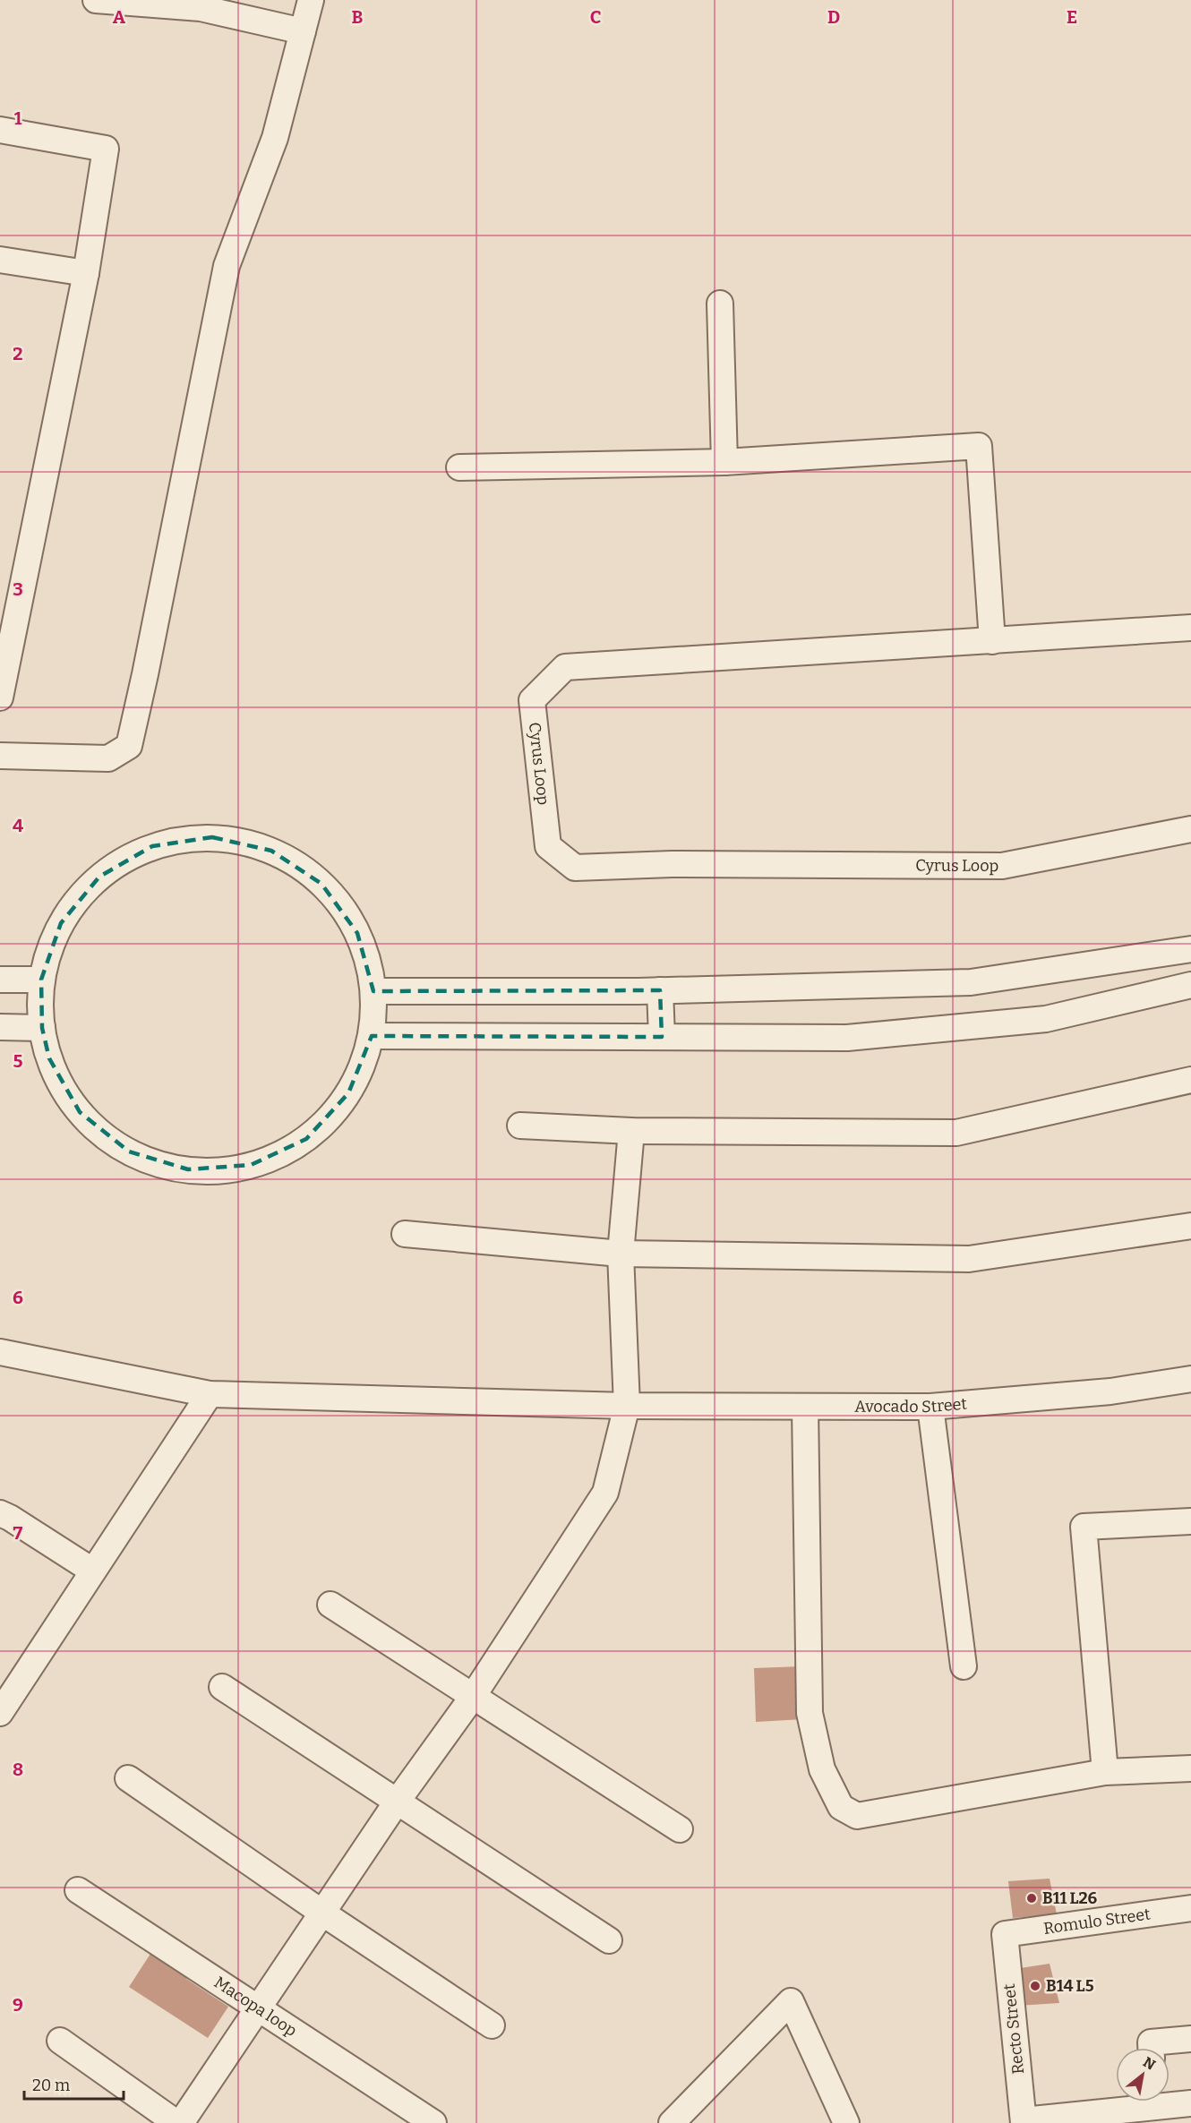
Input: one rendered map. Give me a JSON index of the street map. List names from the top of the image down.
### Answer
{
  "streets": {
    "street": [
      "Cyrus Loop",
      "Avocado Street",
      "Romulo Street",
      "Macopa loop",
      "Recto Street"
    ]
  },
  "crossings": [
    ["Romulo Street", "Recto Street"]
  ],
  "places": ["B11 L26", "B14 L5"],
  "scale_bar": "20 m",
  "north": "top right",
  "grid": {
    "columns": [
      "A",
      "B",
      "C",
      "D",
      "E"
    ],
    "rows": [
      "1",
      "2",
      "3",
      "4",
      "5",
      "6",
      "7",
      "8",
      "9"
    ]
  }
}
